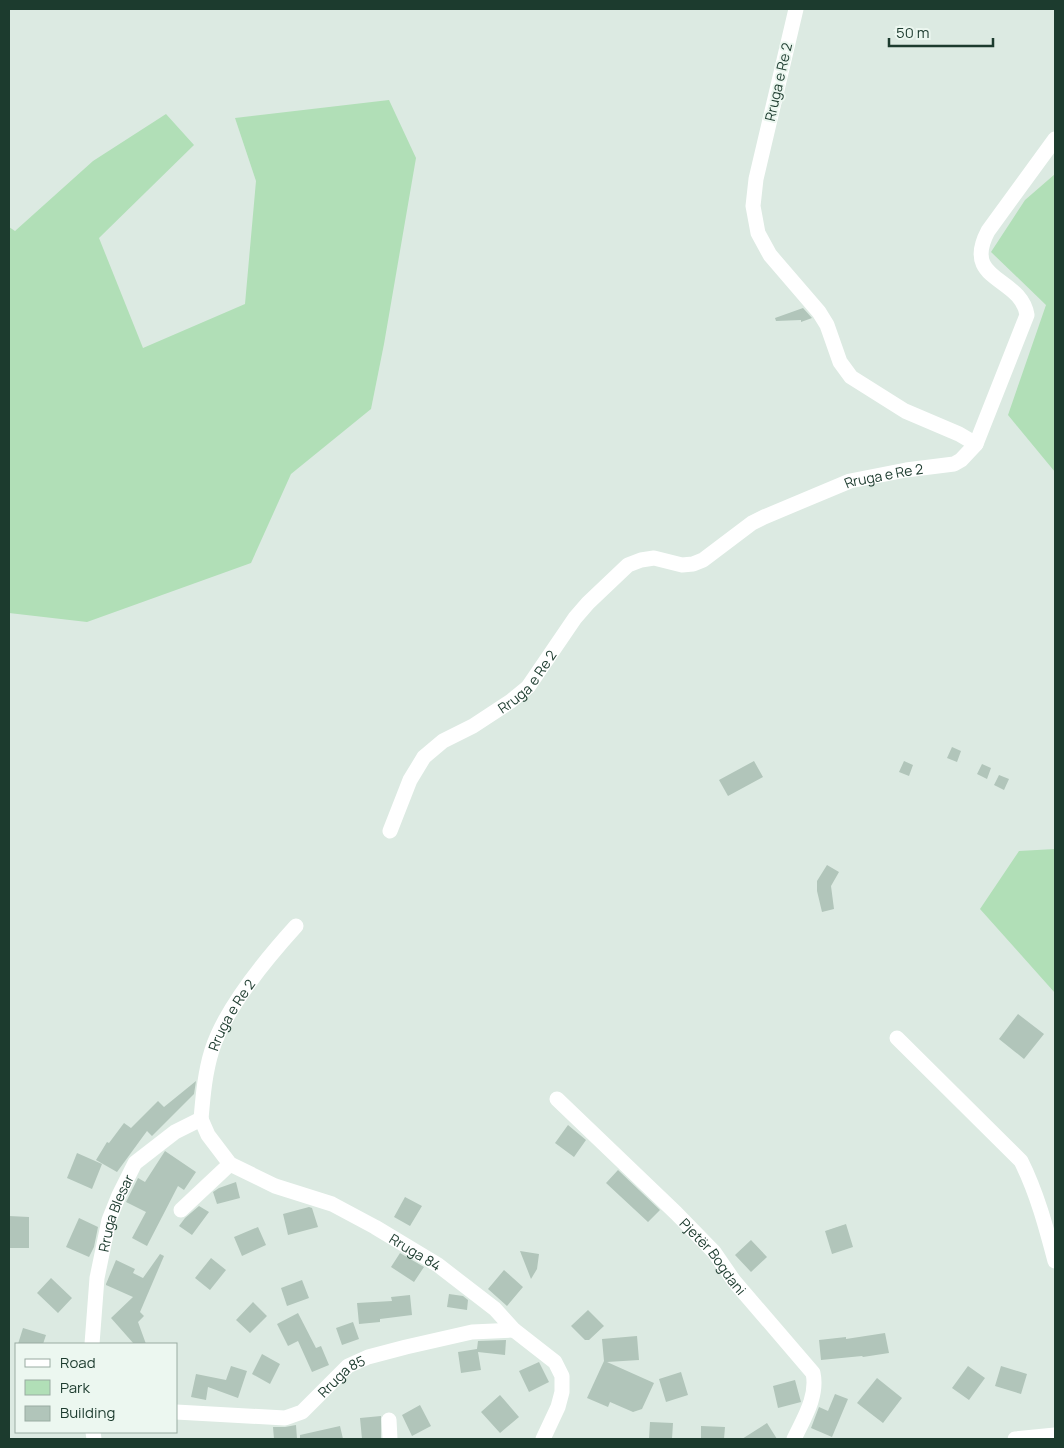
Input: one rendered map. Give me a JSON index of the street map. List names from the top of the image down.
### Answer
{
  "streets": {
    "street": [
      "Rruga e Re 2",
      "Rruga Blesar",
      "Rruga 84",
      "Pjetër Bogdani",
      "Rruga 85"
    ]
  },
  "crossings": [
    ["Rruga e Re 2", "Rruga Blesar"],
    ["Rruga e Re 2", "Rruga 84"],
    ["Rruga Blesar", "Rruga 84"],
    ["Rruga 84", "Rruga 85"]
  ],
  "legend": ["Road", "Park", "Building"],
  "scale_bar": "50 m"
}
